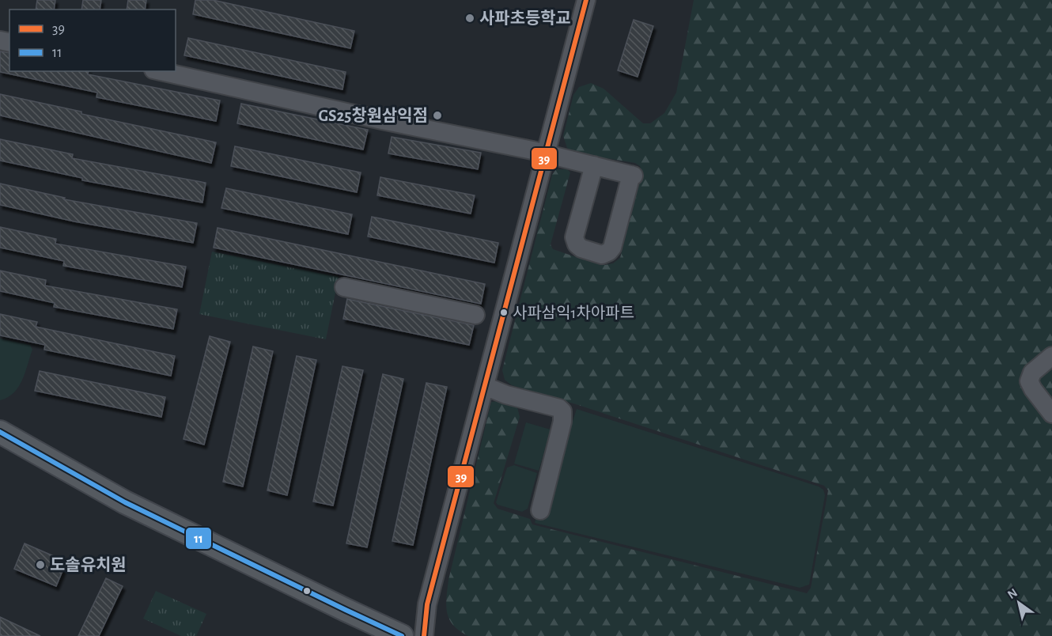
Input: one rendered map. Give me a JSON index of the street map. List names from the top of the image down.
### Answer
{
  "places": [
    "사파초등학교",
    "GS25창원삼익점",
    "사파삼익1차아파트",
    "도솔유치원"
  ],
  "lines": ["transit line 39", "transit line 11"],
  "legend": ["39", "11"],
  "north": "top left"
}
